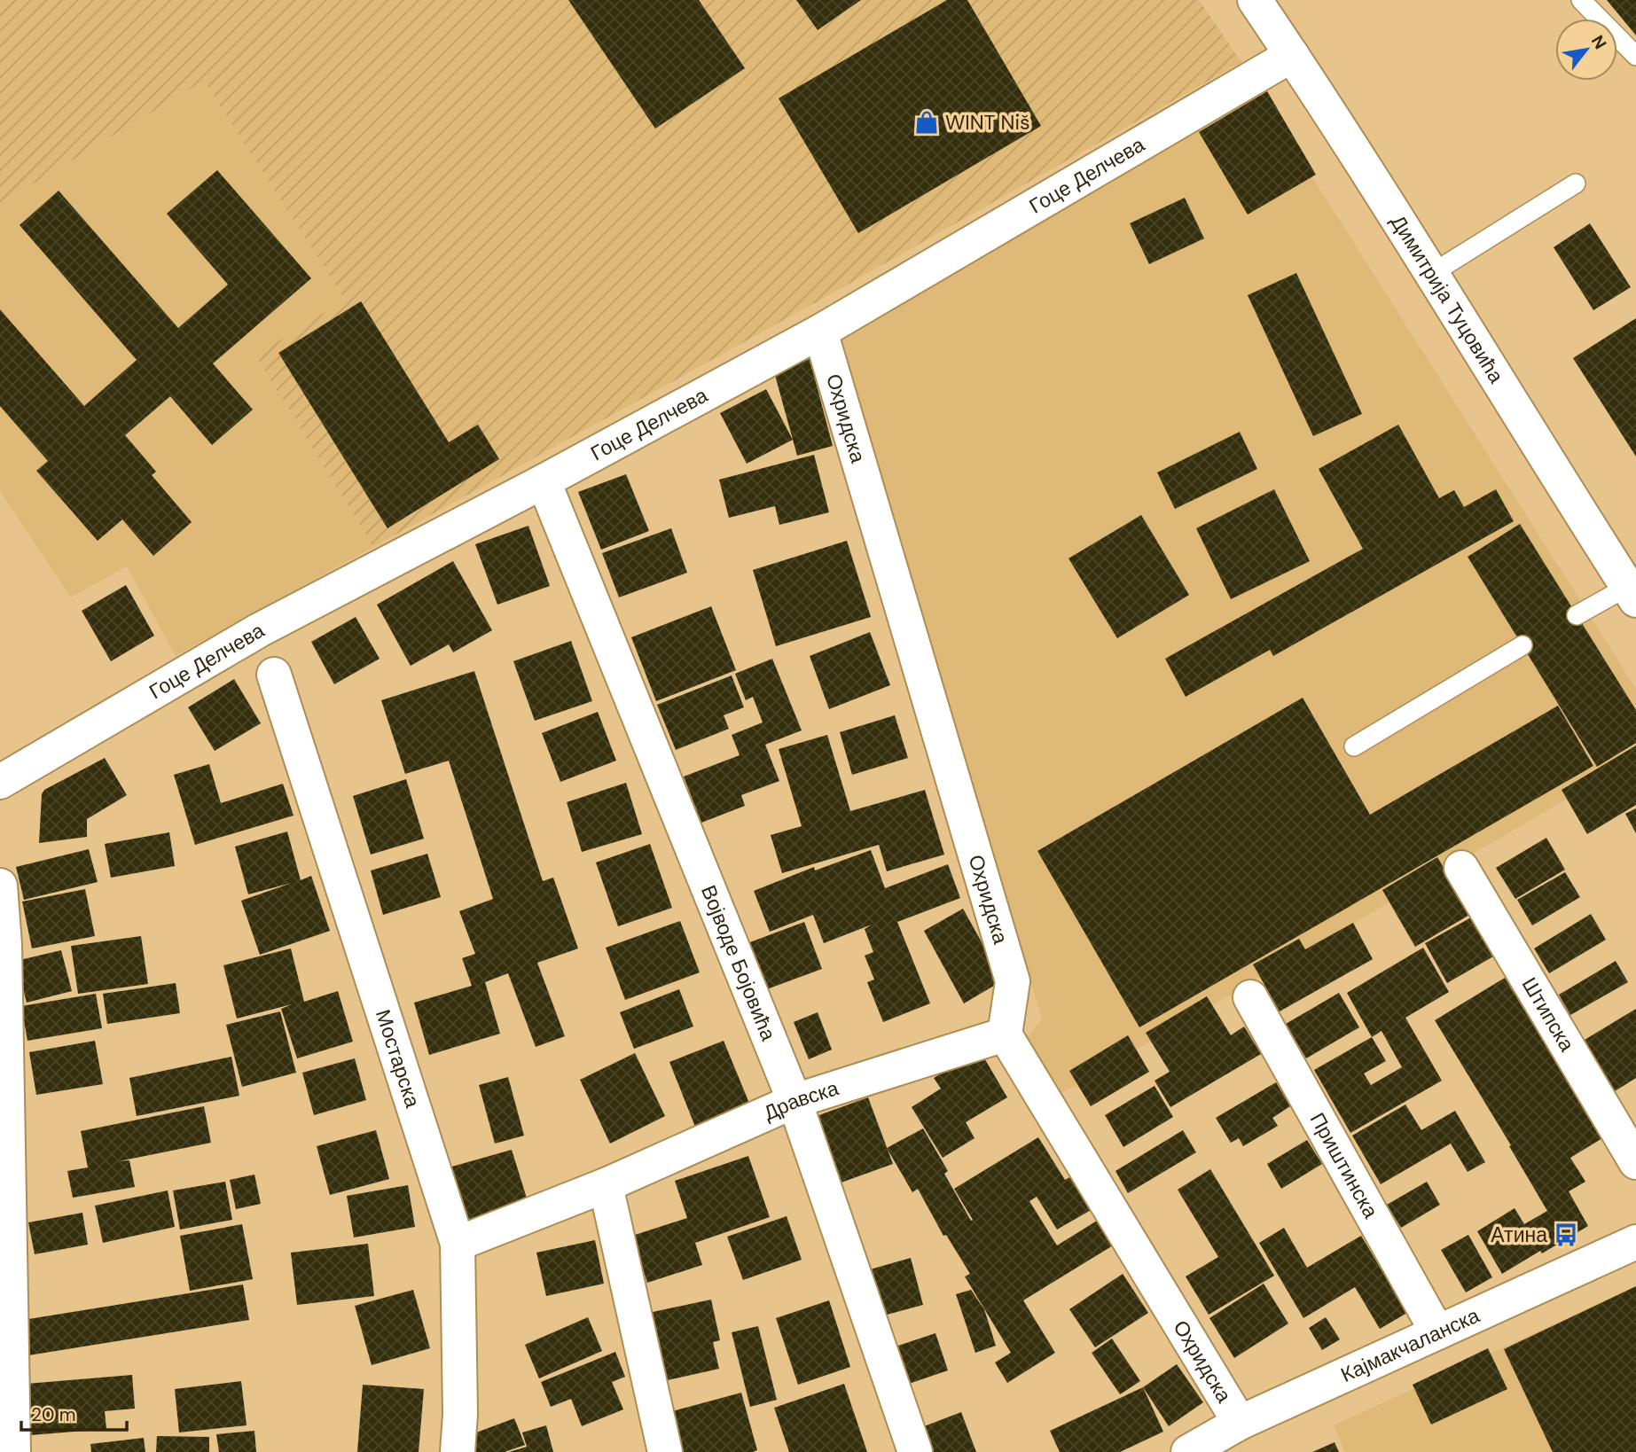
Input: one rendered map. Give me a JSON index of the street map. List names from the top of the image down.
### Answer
{
  "streets": {
    "street": [
      "Гоце Делчева",
      "Димитрија Туцовића",
      "Охридска",
      "Војводе Бојовића",
      "Штипска",
      "Мостарска",
      "Дравска",
      "Приштинска",
      "Кајмакчаланска"
    ]
  },
  "crossings": [
    ["Гоце Делчева", "Димитрија Туцовића"],
    ["Гоце Делчева", "Охридска"],
    ["Гоце Делчева", "Војводе Бојовића"],
    ["Охридска", "Дравска"],
    ["Охридска", "Кајмакчаланска"],
    ["Војводе Бојовића", "Дравска"],
    ["Мостарска", "Дравска"],
    ["Приштинска", "Кајмакчаланска"]
  ],
  "places": {
    "shop": ["WINT Niš"],
    "bus stop": ["Атина"]
  },
  "scale_bar": "20 m",
  "north": "top right"
}
